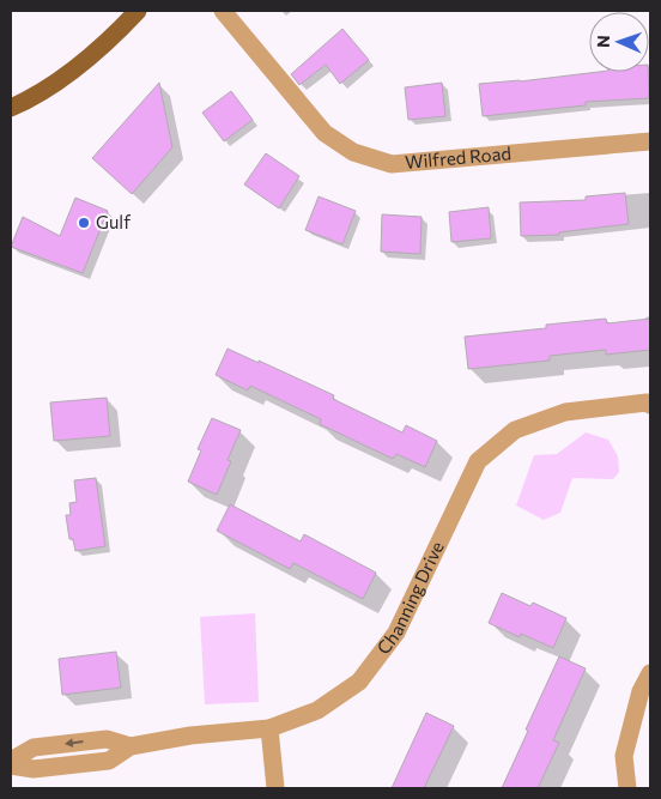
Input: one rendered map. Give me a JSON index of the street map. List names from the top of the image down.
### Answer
{
  "streets": {
    "street": ["Wilfred Road", "Channing Drive"]
  },
  "places": ["Gulf"],
  "north": "left"
}
